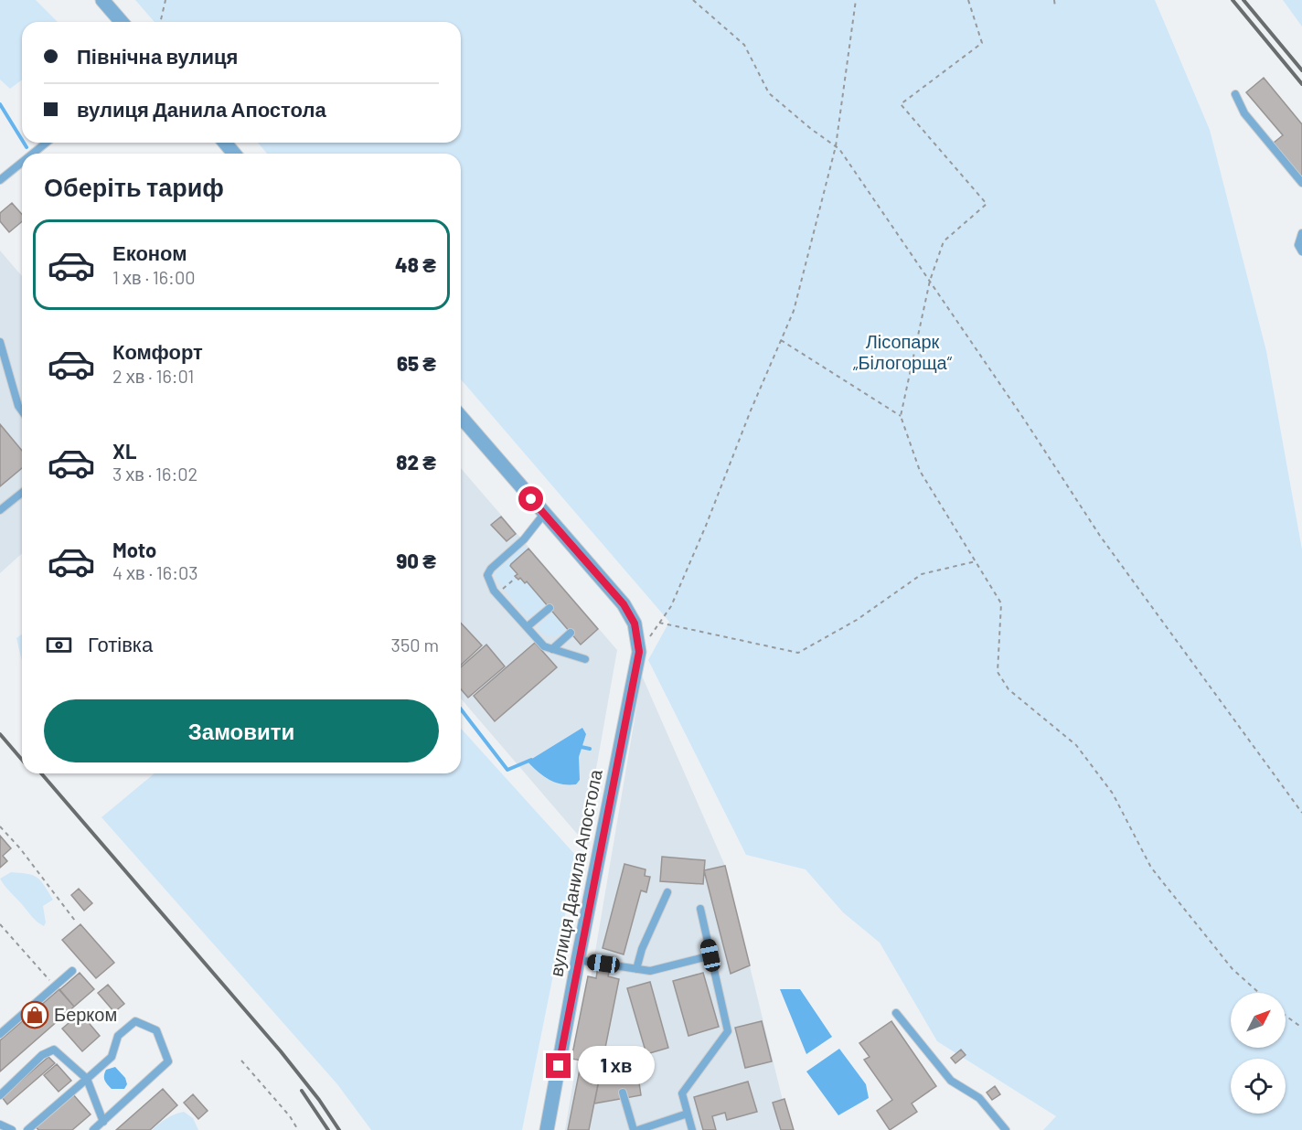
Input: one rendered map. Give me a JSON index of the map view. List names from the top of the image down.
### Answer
{
  "streets": {
    "street": ["вулиця Данила Апостола"]
  },
  "parks": ["Лісопарк „Білогорща“"],
  "places": {
    "shop": ["Берком"]
  },
  "north": "top right",
  "page": {
    "banner": ["Північна вулиця", "вулиця Данила Апостола"],
    "heading": "Оберіть тариф",
    "list": [
      {
        "name": "Економ",
        "note": "1 хв · 16:00",
        "value": "48 ₴"
      },
      {
        "name": "Комфорт",
        "note": "2 хв · 16:01",
        "value": "65 ₴"
      },
      {
        "name": "XL",
        "note": "3 хв · 16:02",
        "value": "82 ₴"
      },
      {
        "name": "Moto",
        "note": "4 хв · 16:03",
        "value": "90 ₴"
      }
    ],
    "pay": ["Готівка", "350 m"],
    "buttons": "Замовити",
    "bubble": "1 хв"
  }
}
